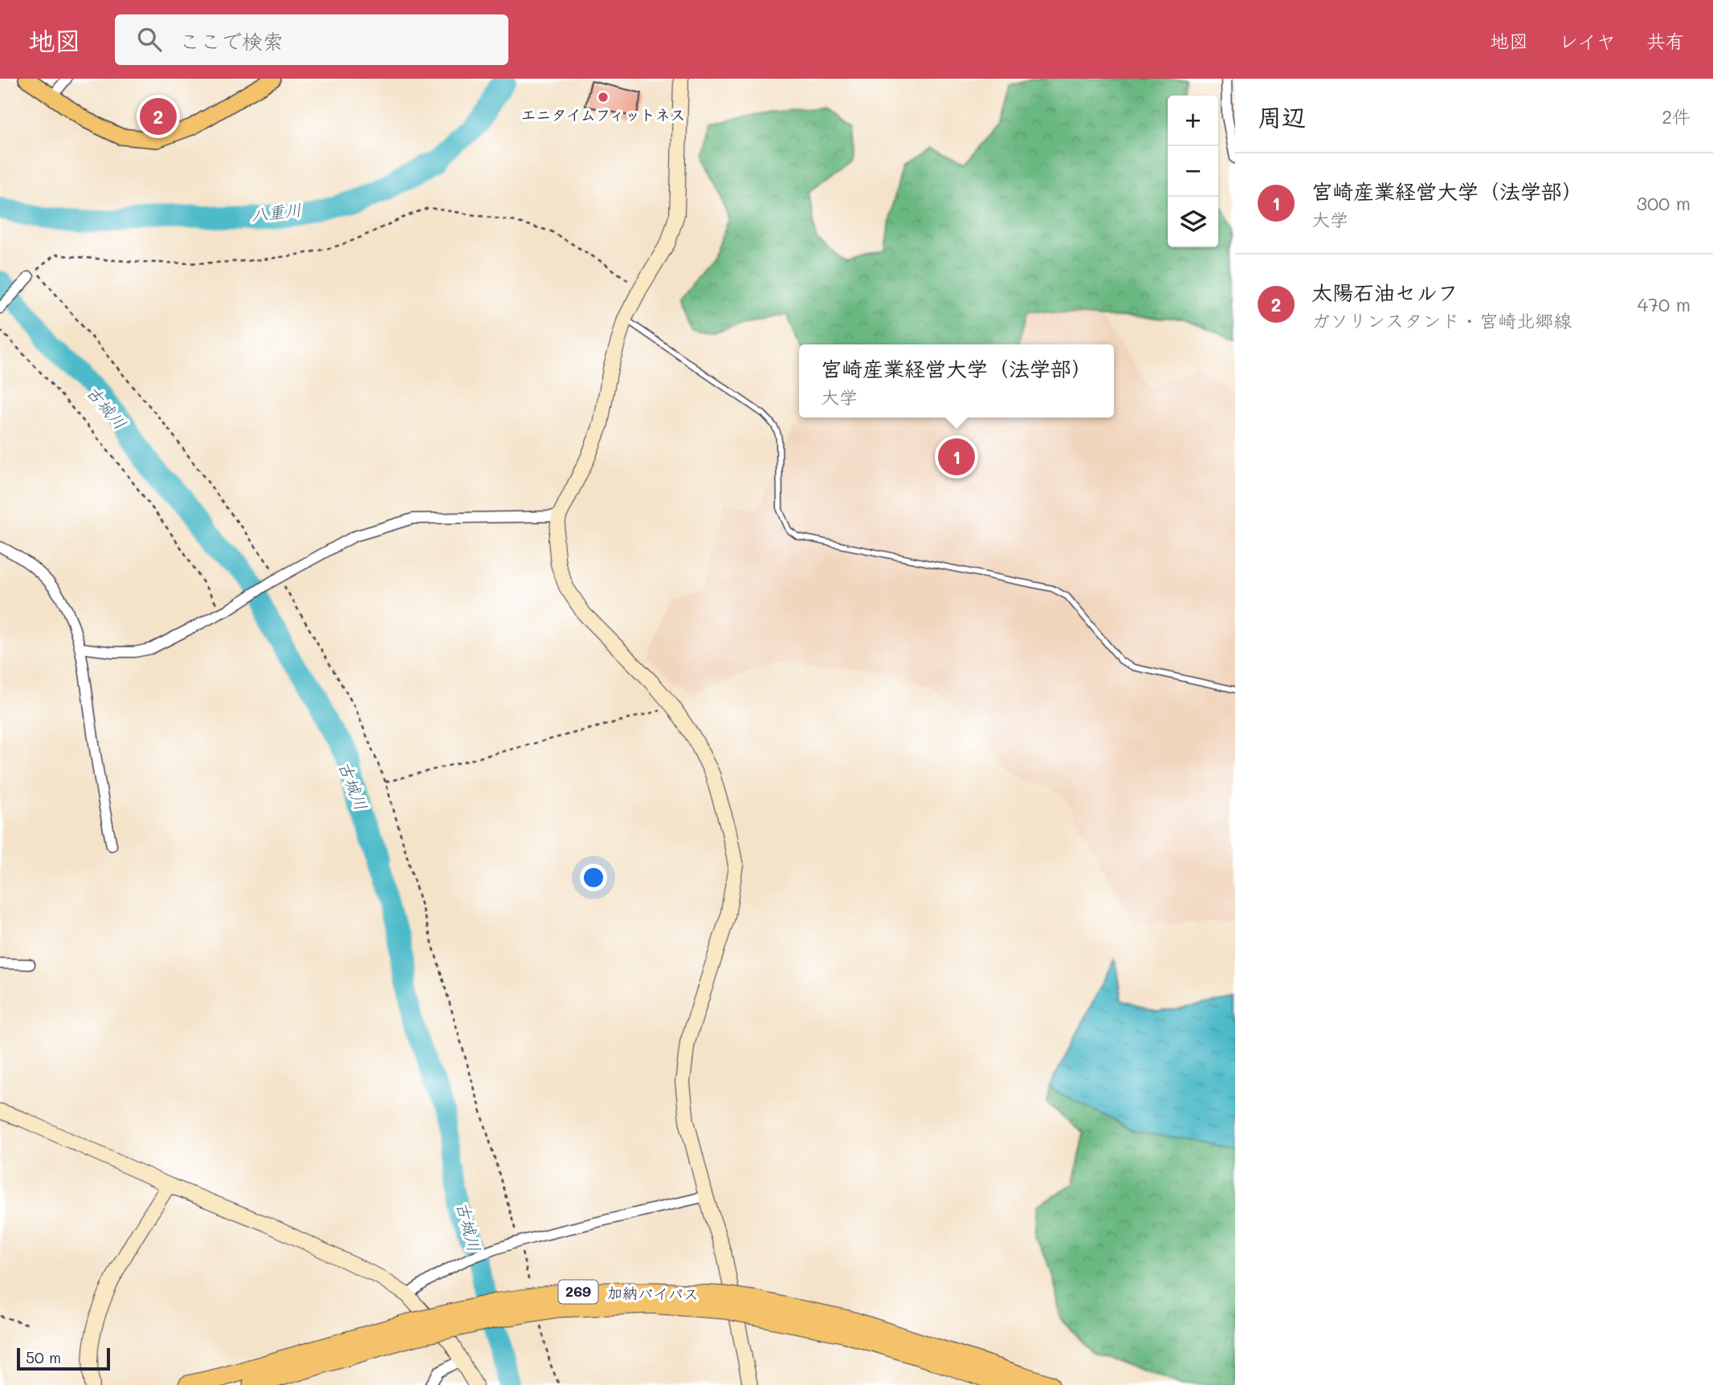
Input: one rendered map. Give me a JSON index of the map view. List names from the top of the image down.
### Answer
{
  "streets": {
    "highway": ["269", "加納バイパス"]
  },
  "water": ["八重川", "古城川"],
  "places": ["エニタイムフィットネス"],
  "scale_bar": "50 m",
  "page": {
    "header": "地図",
    "search": "ここで検索",
    "nav": ["地図", "レイヤ", "共有"],
    "heading": ["周辺", "2件"],
    "pins": ["2", "1"],
    "map_buttons": ["+", "−"],
    "list": [
      {
        "mark": "1",
        "name": "宮崎産業経営大学（法学部）",
        "note": "大学",
        "value": "300 m"
      },
      {
        "mark": "2",
        "name": "太陽石油セルフ",
        "note": "ガソリンスタンド · 宮崎北郷線",
        "value": "470 m"
      }
    ],
    "popup": ["宮崎産業経営大学（法学部）", "大学"],
    "scale": "50 m"
  }
}
